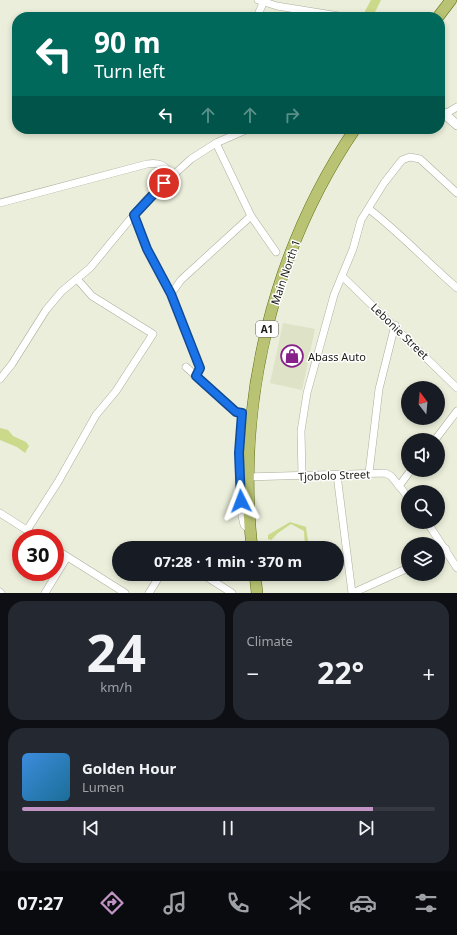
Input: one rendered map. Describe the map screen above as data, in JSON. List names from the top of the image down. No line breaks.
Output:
{"streets":{"main road":["Main North 1","A1"],"street":["Lebonie Street","Tjobolo Street"]},"crossings":[["Main North 1","Tjobolo Street"]],"places":{"shop":["Abass Auto"]},"north":"top","page":{"turn":["90 m","Turn left"],"limit":"30","trip":"07:28 · 1 min · 370 m","tile":[["24","km/h"],"Climate"],"heat":["−","22°","+"],"song":["Golden Hour","Lumen"],"tabs":"07:27"}}
